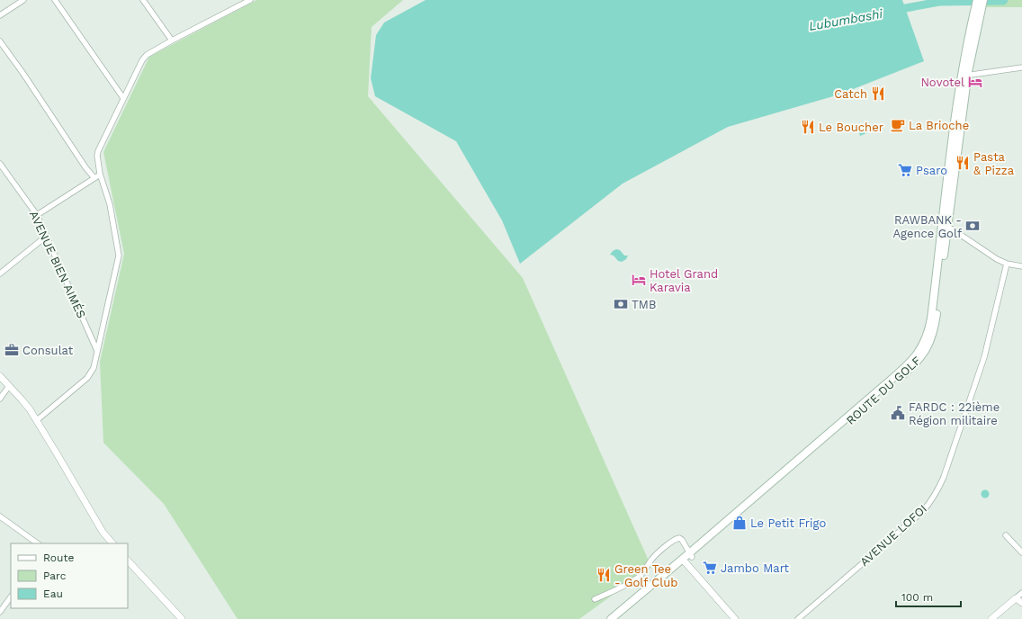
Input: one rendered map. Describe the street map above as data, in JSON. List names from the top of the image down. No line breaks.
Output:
{"streets":{"main road":["ROUTE DU GOLF"],"street":["AVENUE BIEN AIMÉS","AVENUE LOFOI"]},"water":["Lubumbashi"],"places":{"hotel":["Novotel","Hotel Grand Karavia"],"restaurant":["Catch","Le Boucher","Pasta & Pizza","Green Tee - Golf Club"],"cafe":["La Brioche"],"supermarket":["Psaro","Jambo Mart"],"bank":["RAWBANK - Agence Golf","TMB"],"office":["Consulat"],"public building":["FARDC : 22ième Région militaire"],"shop":["Le Petit Frigo"]},"legend":["Route","Parc","Eau"],"scale_bar":"100 m"}
